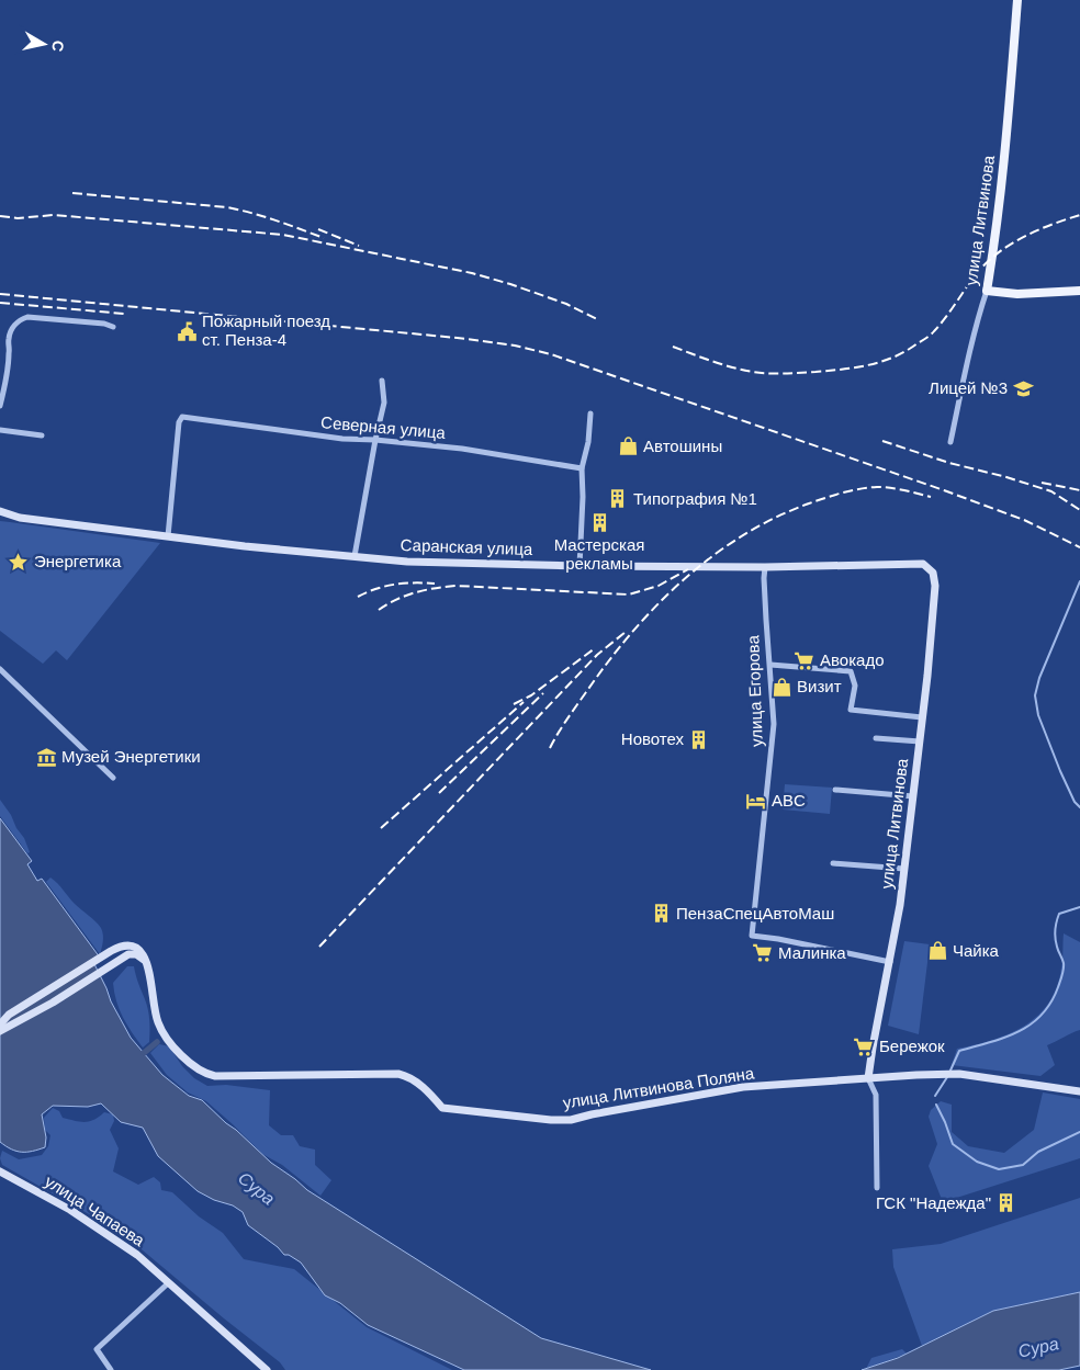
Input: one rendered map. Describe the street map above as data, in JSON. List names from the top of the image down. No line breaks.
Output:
{"streets":{"main road":["улица Литвинова","Саранская улица","улица Литвинова Поляна","улица Чапаева"],"street":["Северная улица","улица Егорова"]},"crossings":[["улица Литвинова","Саранская улица"],["улица Литвинова","улица Егорова"],["улица Литвинова","улица Литвинова Поляна"],["Северная улица","Саранская улица"],["Саранская улица","улица Егорова"]],"water":["Сура"],"places":{"public building":["Пожарный поезд ст. Пенза-4"],"school or university":["Лицей №3"],"shop":["Автошины","Визит","Чайка"],"building":["Типография №1","Мастерская рекламы","Новотех","ПензаСпецАвтоМаш","ГСК \"Надежда\""],"place":["Энергетика"],"supermarket":["Авокадо","Малинка","Бережок"],"museum":["Музей Энергетики"],"hotel":["ABC"]},"north":"right"}
